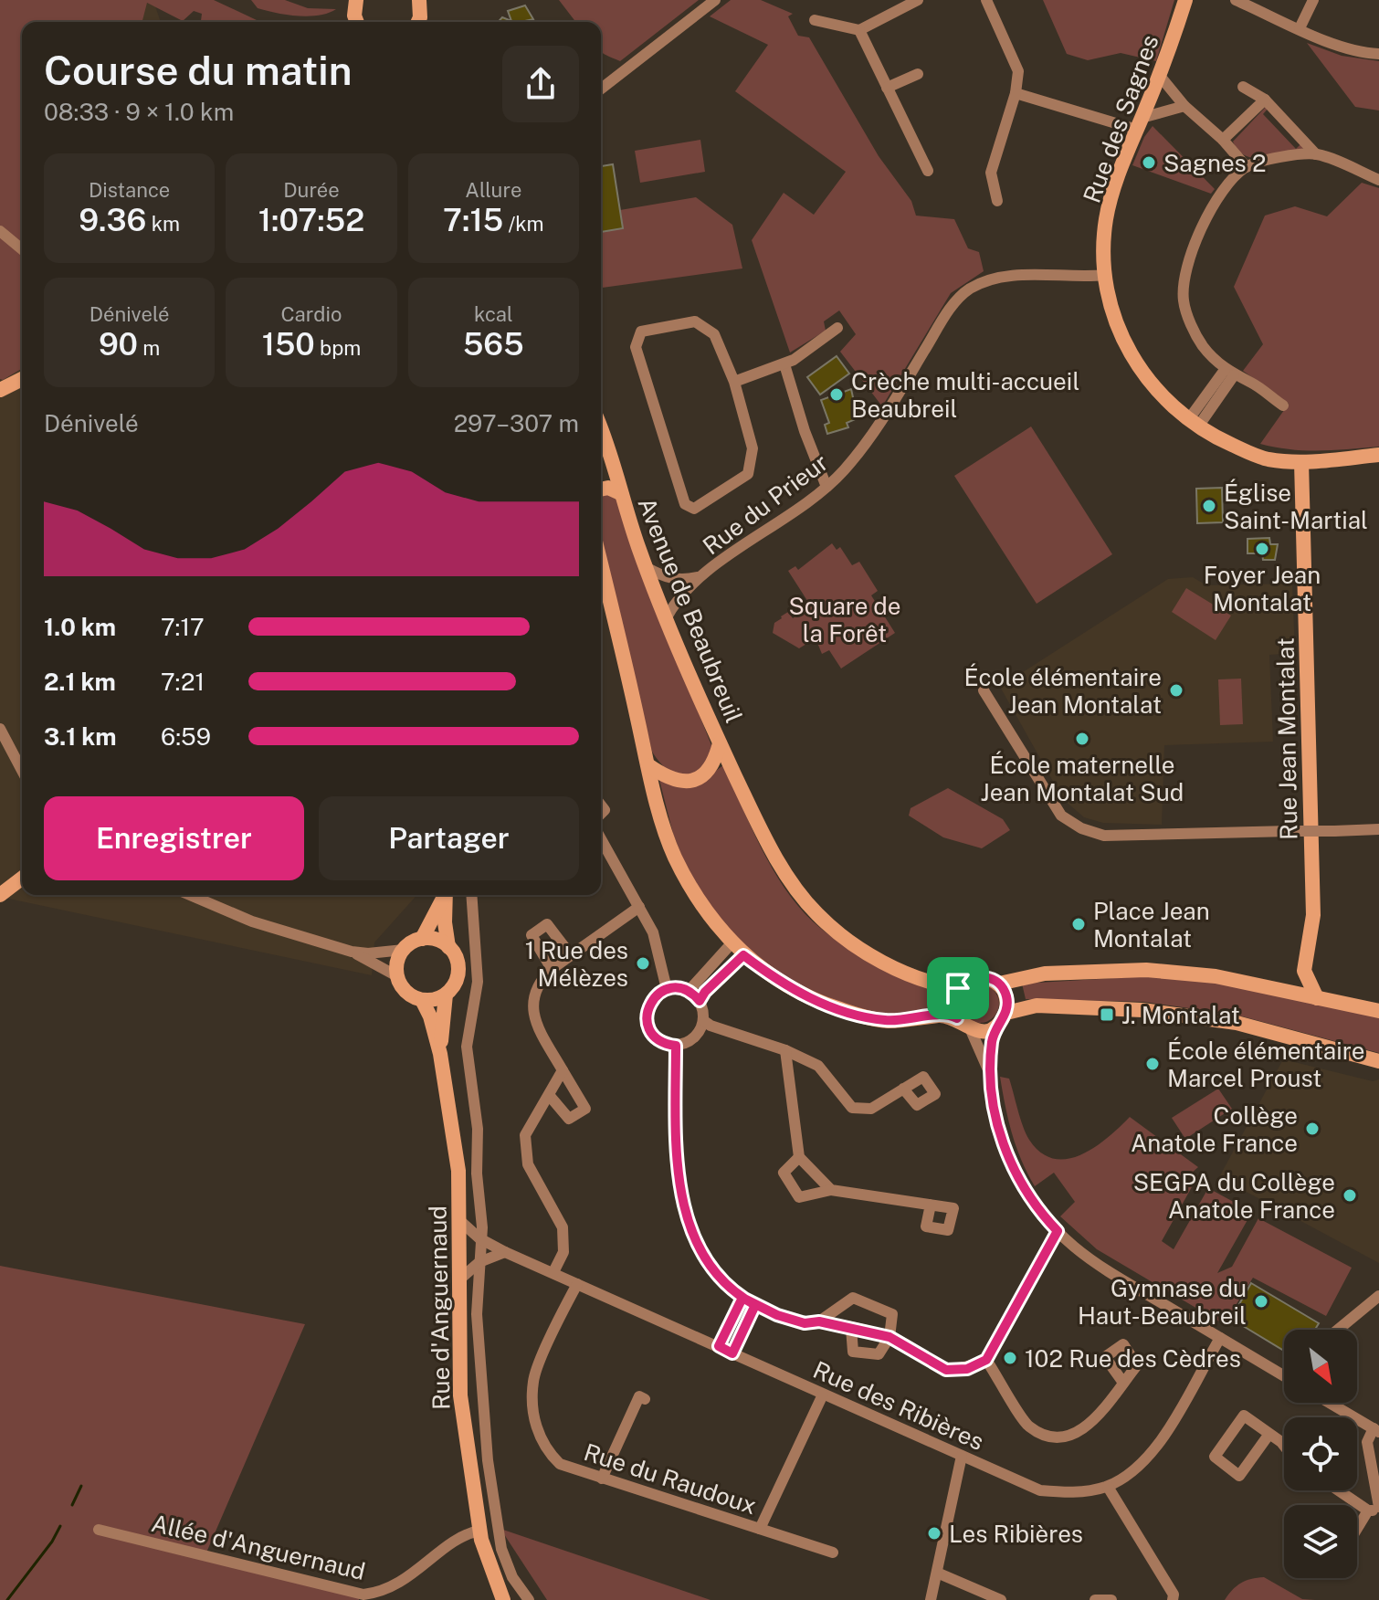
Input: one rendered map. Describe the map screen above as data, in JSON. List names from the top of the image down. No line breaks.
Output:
{"streets":{"main road":["Rue des Sagnes","Avenue de Beaubreuil","Rue Jean Montalat","Rue d'Anguernaud"],"street":["Rue du Prieur","Rue des Ribières","Rue du Raudoux","Allée d'Anguernaud"]},"crossings":[["Rue des Sagnes","Rue du Prieur"],["Rue des Sagnes","Rue Jean Montalat"],["Rue du Prieur","Avenue de Beaubreuil"],["Rue d'Anguernaud","Rue des Ribières"],["Rue d'Anguernaud","Allée d'Anguernaud"],["Rue des Ribières","Rue du Raudoux"]],"parks":["Square de la Forêt"],"places":{"other":["Sagnes 2","Crèche multi-accueil Beaubreil","Église Saint-Martial","Foyer Jean Montalat","École élémentaire Jean Montalat","École maternelle Jean Montalat Sud","Place Jean Montalat","1 Rue des Mélèzes","École élémentaire Marcel Proust","Collège Anatole France","SEGPA du Collège Anatole France","Gymnase du Haut-Beaubreil","102 Rue des Cèdres","Les Ribières"],"transit":["J. Montalat"]},"north":"bottom right","page":{"heading":["Course du matin","08:33 · 9 × 1.0 km"],"stats":[["Distance","9.36 km"],["Durée","1:07:52"],["Allure","7:15 /km"],["Dénivelé","90 m"],["Cardio","150 bpm"],["kcal","565"]],"chart":["Dénivelé","297–307 m"],"list":[{"name":"1.0 km","note":"7:17"},{"name":"2.1 km","note":"7:21"},{"name":"3.1 km","note":"6:59"}],"buttons":["Enregistrer","Partager"]}}
